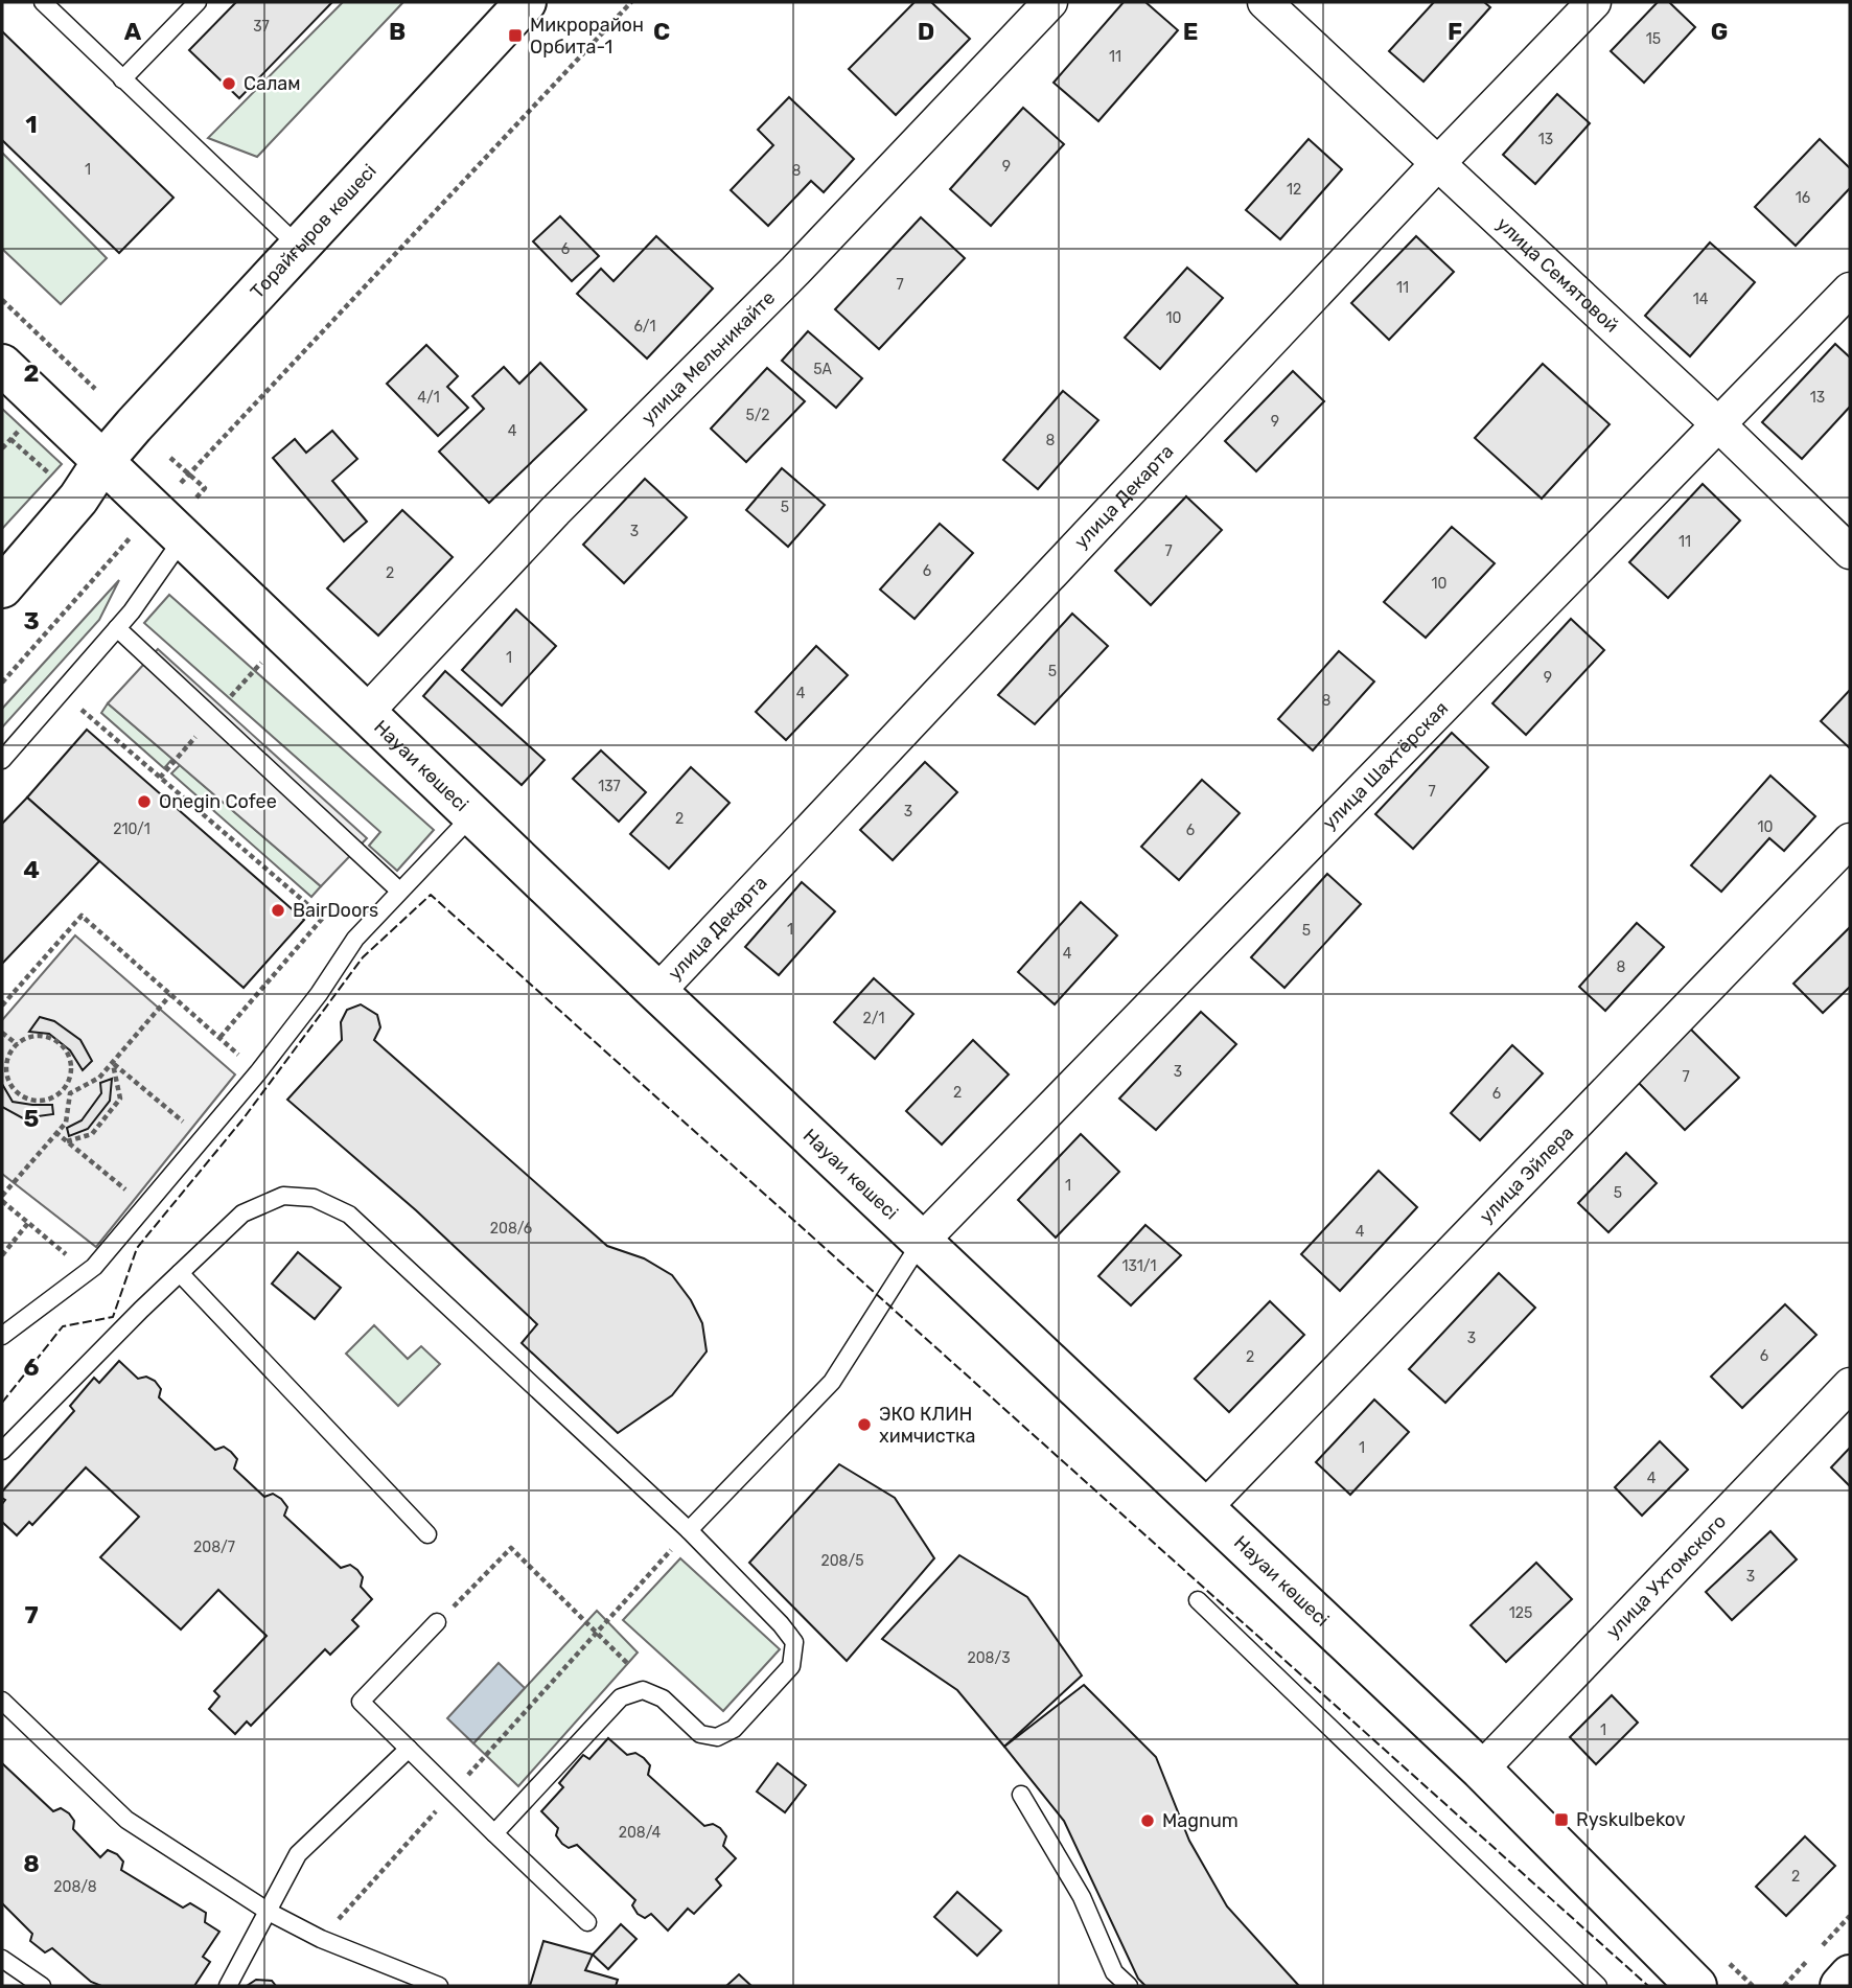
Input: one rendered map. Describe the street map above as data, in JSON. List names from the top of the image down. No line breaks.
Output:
{"streets":{"street":["Торайғыров көшесі","улица Семятовой","улица Мельникайте","улица Декарта","улица Шахтёрская","Науаи көшесі","улица Эйлера","улица Ухтомского"]},"crossings":[["Торайғыров көшесі","Науаи көшесі"],["улица Семятовой","улица Декарта"],["улица Семятовой","улица Шахтёрская"],["улица Мельникайте","Науаи көшесі"],["улица Декарта","Науаи көшесі"],["улица Шахтёрская","Науаи көшесі"],["Науаи көшесі","улица Эйлера"],["Науаи көшесі","улица Ухтомского"]],"places":{"transit":["Микрорайон Орбита-1","Ryskulbekov"],"other":["Салам","Onegin Cofee","BairDoors","ЭКО КЛИН химчистка","Magnum"]},"house_numbers":["37","15","11","13","9","1","8","12","16","6","7","11","14","10","6/1","5А","4/1","13","5/2","9","4","8","5","3","11","7","6","2","10","1","5","9","4","8","137","7","3","2","10","210/1","6","1","5","4","8","2/1","3","7","2","6","1","5","208/6","4","131/1","3","6","2","1","4","208/7","208/5","3","125","208/3","1","208/4","2","208/8"],"grid":{"columns":["A","B","C","D","E","F","G"],"rows":["1","2","3","4","5","6","7","8"]}}
